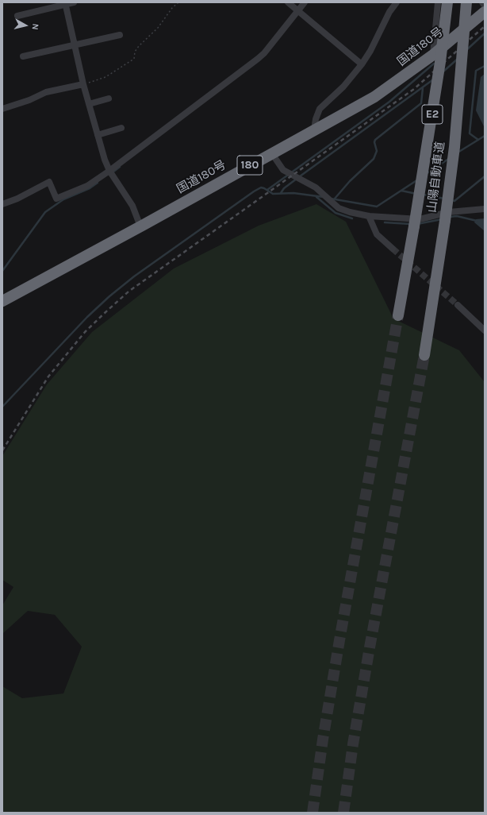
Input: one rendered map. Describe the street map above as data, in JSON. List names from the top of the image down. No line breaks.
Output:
{"streets":{"highway":["国道180号","E2","180","山陽自動車道"]},"north":"right"}
